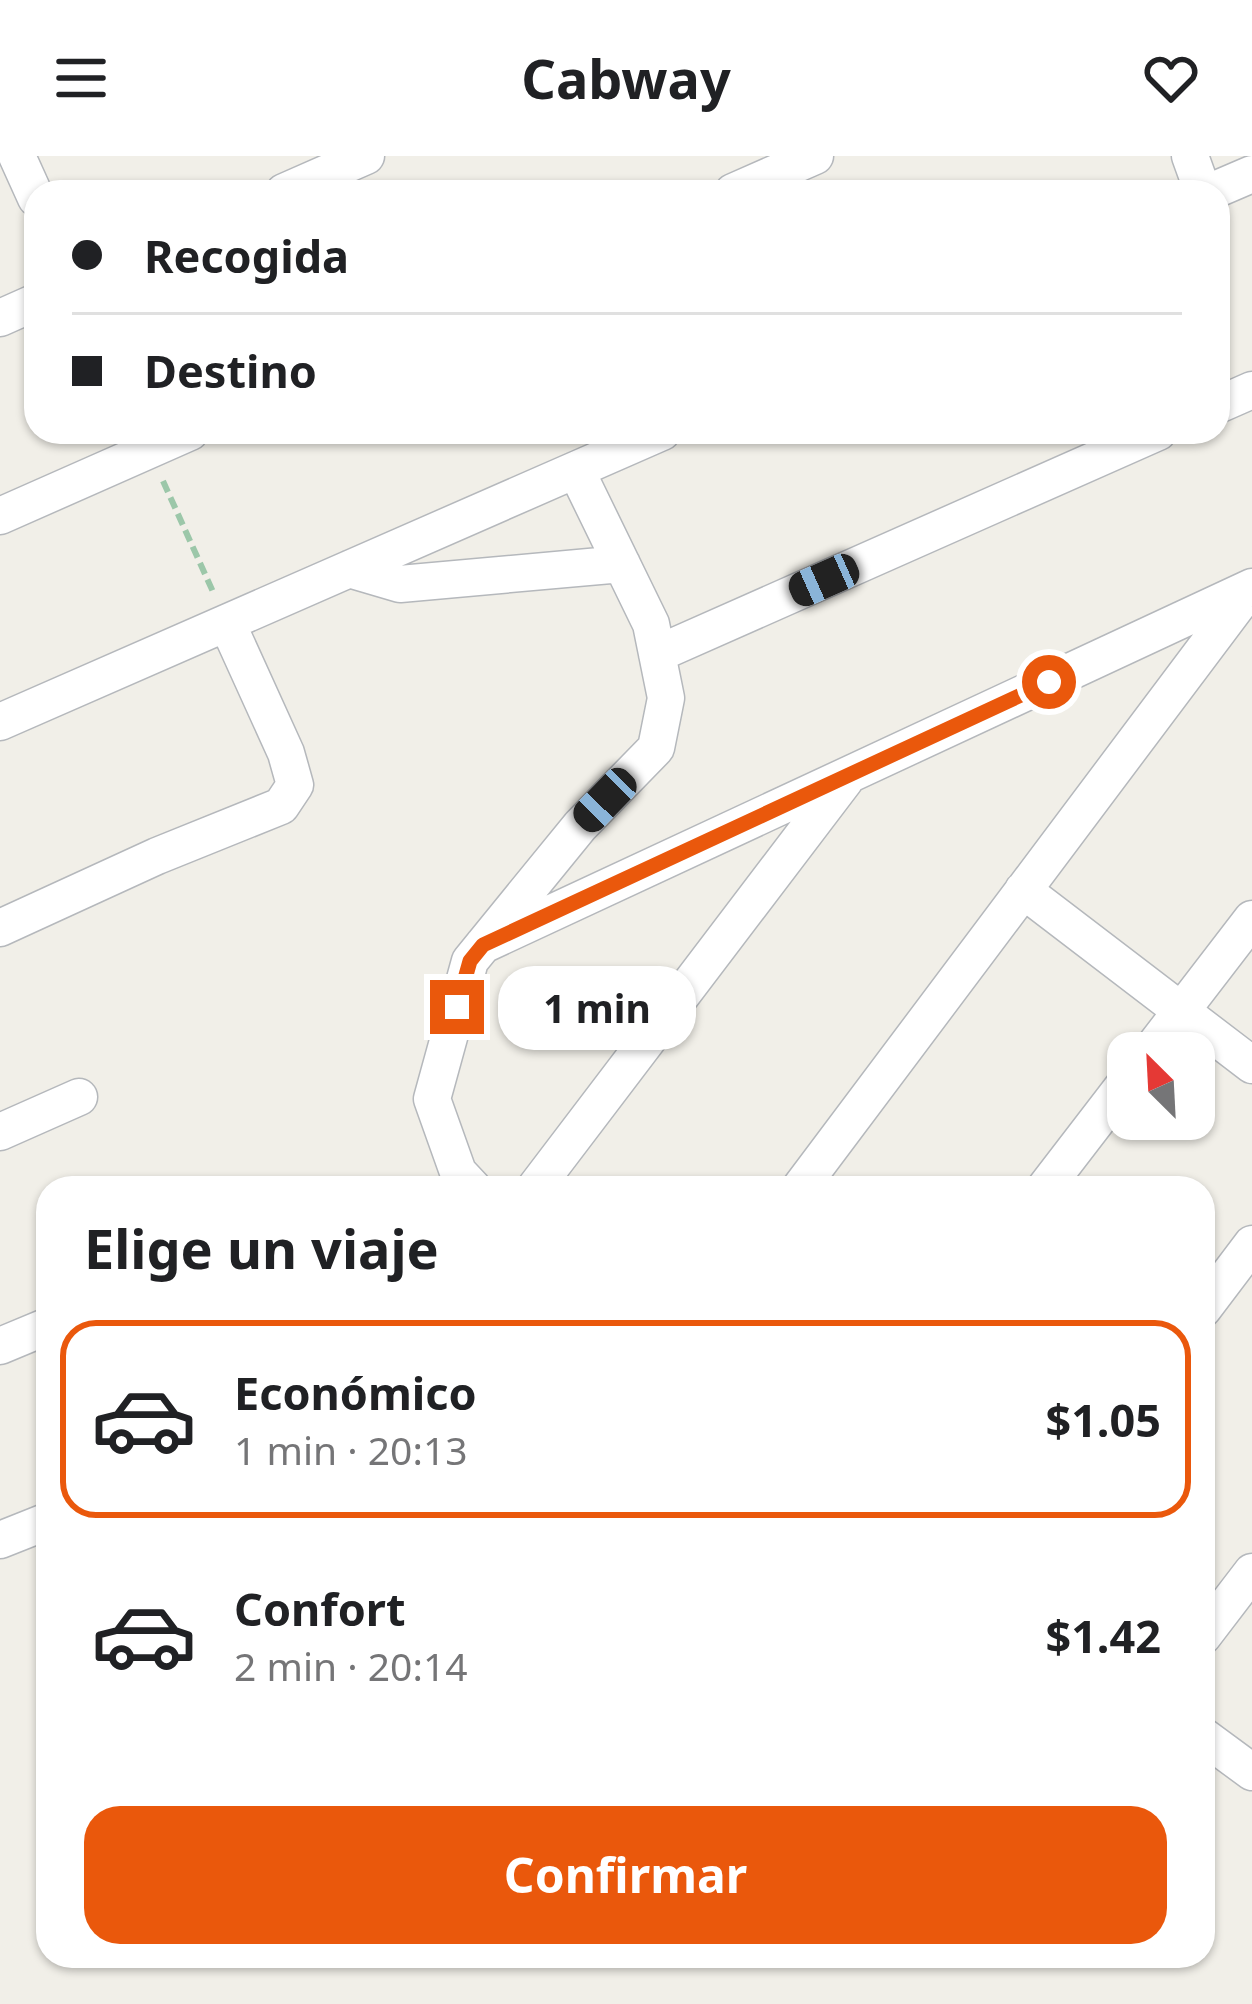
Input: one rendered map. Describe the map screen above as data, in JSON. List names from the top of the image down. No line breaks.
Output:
{"north":"top left","page":{"header":"Cabway","banner":["Recogida","Destino"],"bubble":"1 min","heading":"Elige un viaje","list":[{"name":"Económico","note":"1 min · 20:13","value":"$1.05"},{"name":"Confort","note":"2 min · 20:14","value":"$1.42"}],"buttons":"Confirmar"}}
